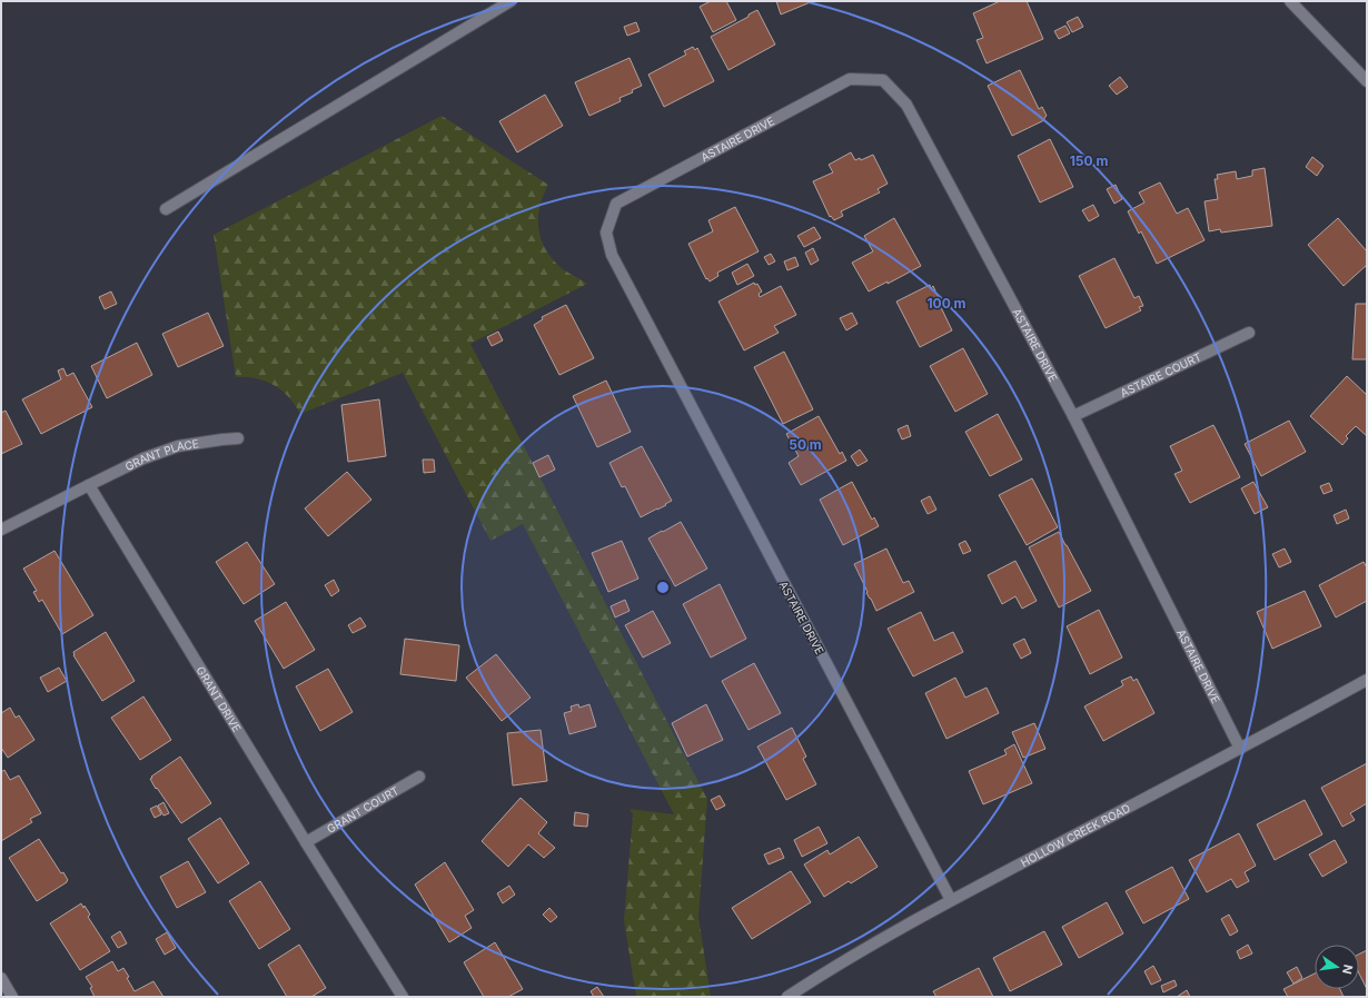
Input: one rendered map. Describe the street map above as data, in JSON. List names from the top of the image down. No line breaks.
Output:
{"streets":{"street":["ASTAIRE DRIVE","ASTAIRE COURT","GRANT PLACE","GRANT DRIVE","GRANT COURT","HOLLOW CREEK ROAD"]},"crossings":[["ASTAIRE DRIVE","ASTAIRE COURT"],["ASTAIRE DRIVE","HOLLOW CREEK ROAD"],["GRANT PLACE","GRANT DRIVE"],["GRANT DRIVE","GRANT COURT"]],"north":"right","rings":["150 m","100 m","50 m"]}
